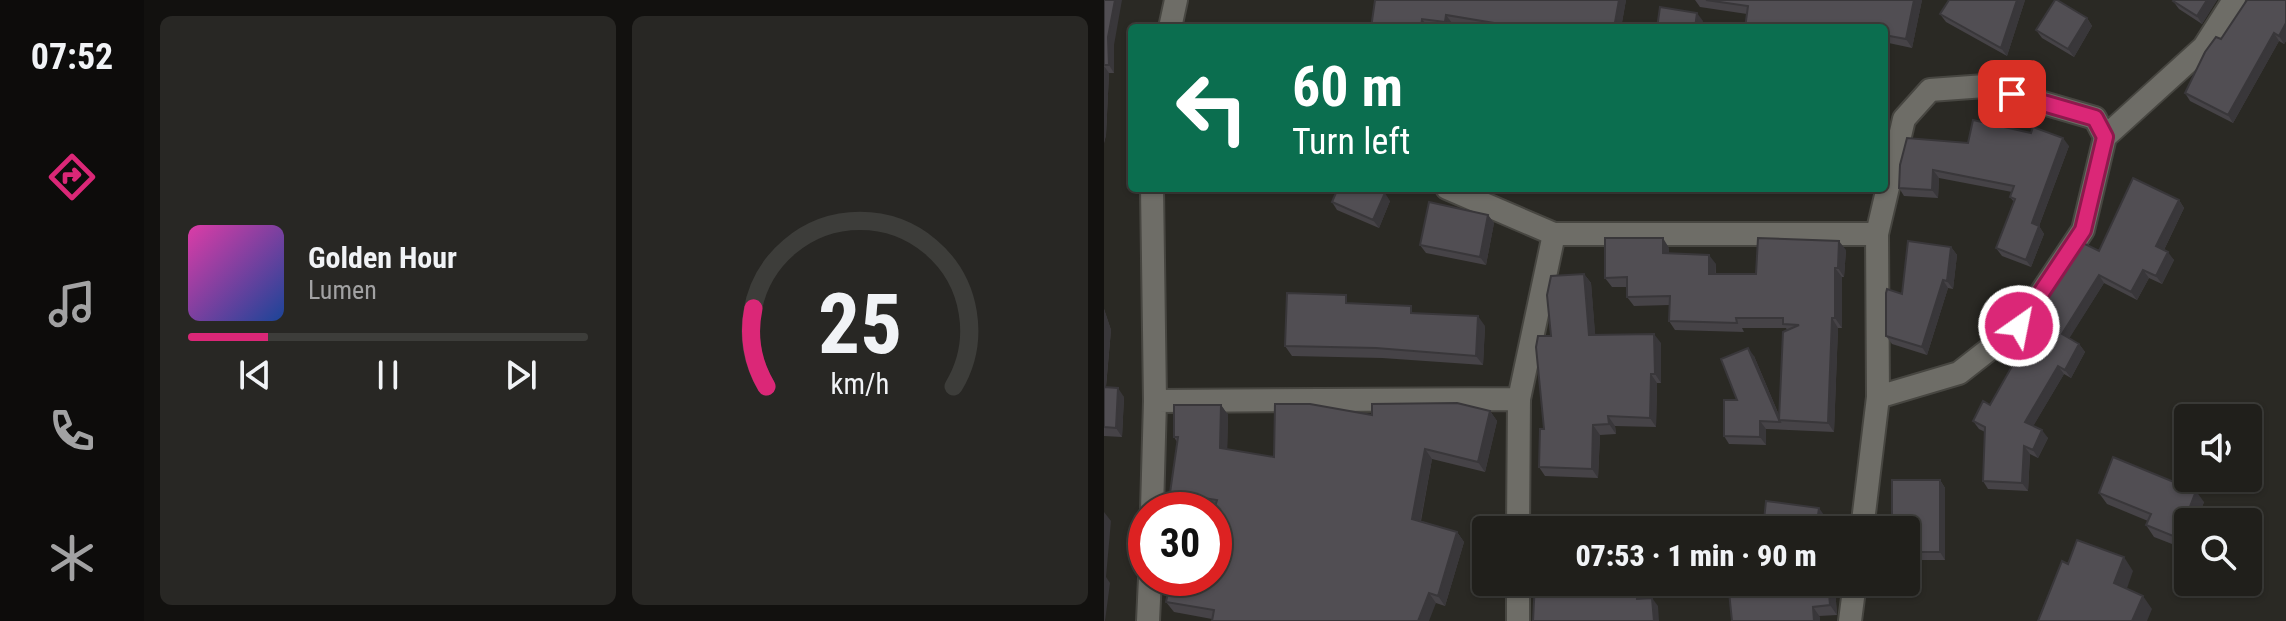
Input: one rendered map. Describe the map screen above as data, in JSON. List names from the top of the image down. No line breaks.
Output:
{"page":{"tabs":"07:52","turn":["60 m","Turn left"],"song":["Golden Hour","Lumen"],"limit":"30","trip":"07:53 · 1 min · 90 m","gauge":["25","km/h"]}}
